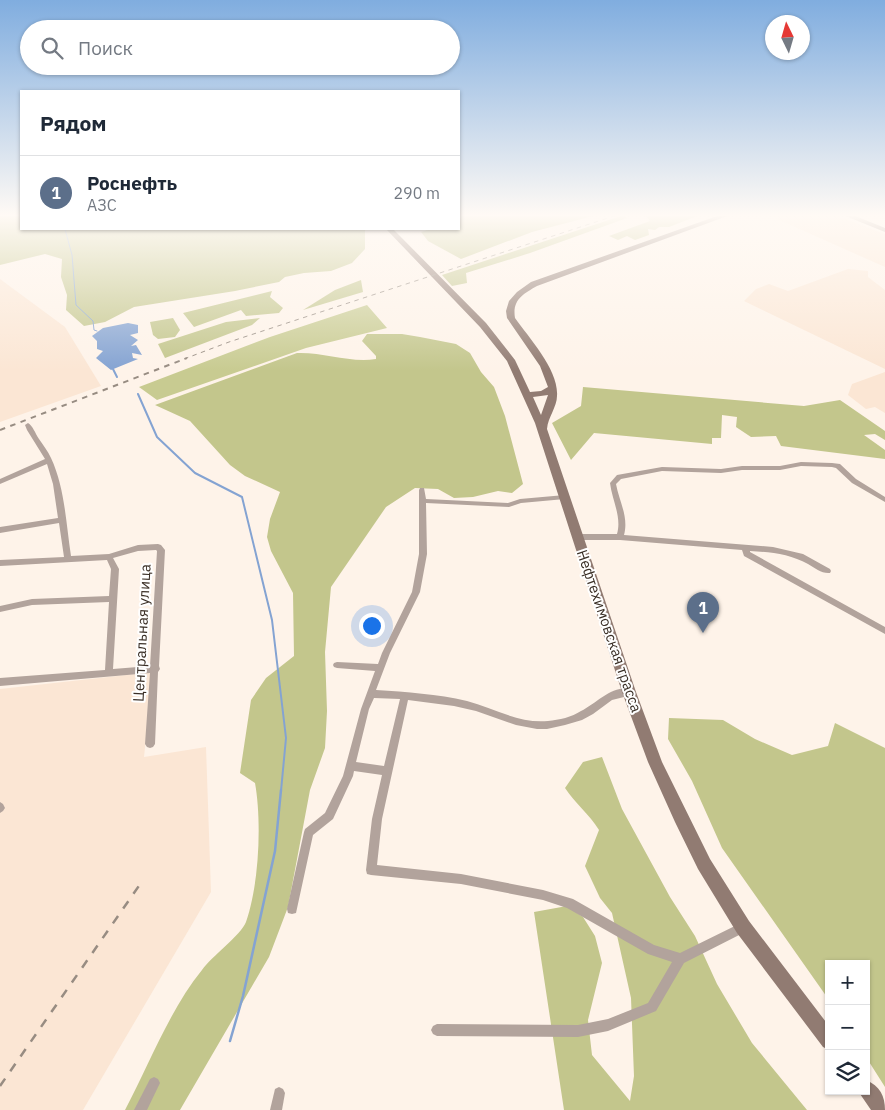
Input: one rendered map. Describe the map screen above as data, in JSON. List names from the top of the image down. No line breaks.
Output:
{"streets":{"main road":["Нефтехимовская трасса"],"street":["Центральная улица"]},"north":"top","page":{"search":"Поиск","heading":"Рядом","list":[{"mark":"1","name":"Роснефть","note":"АЗС","value":"290 m"}],"pins":"1","map_buttons":["+","−"]}}
